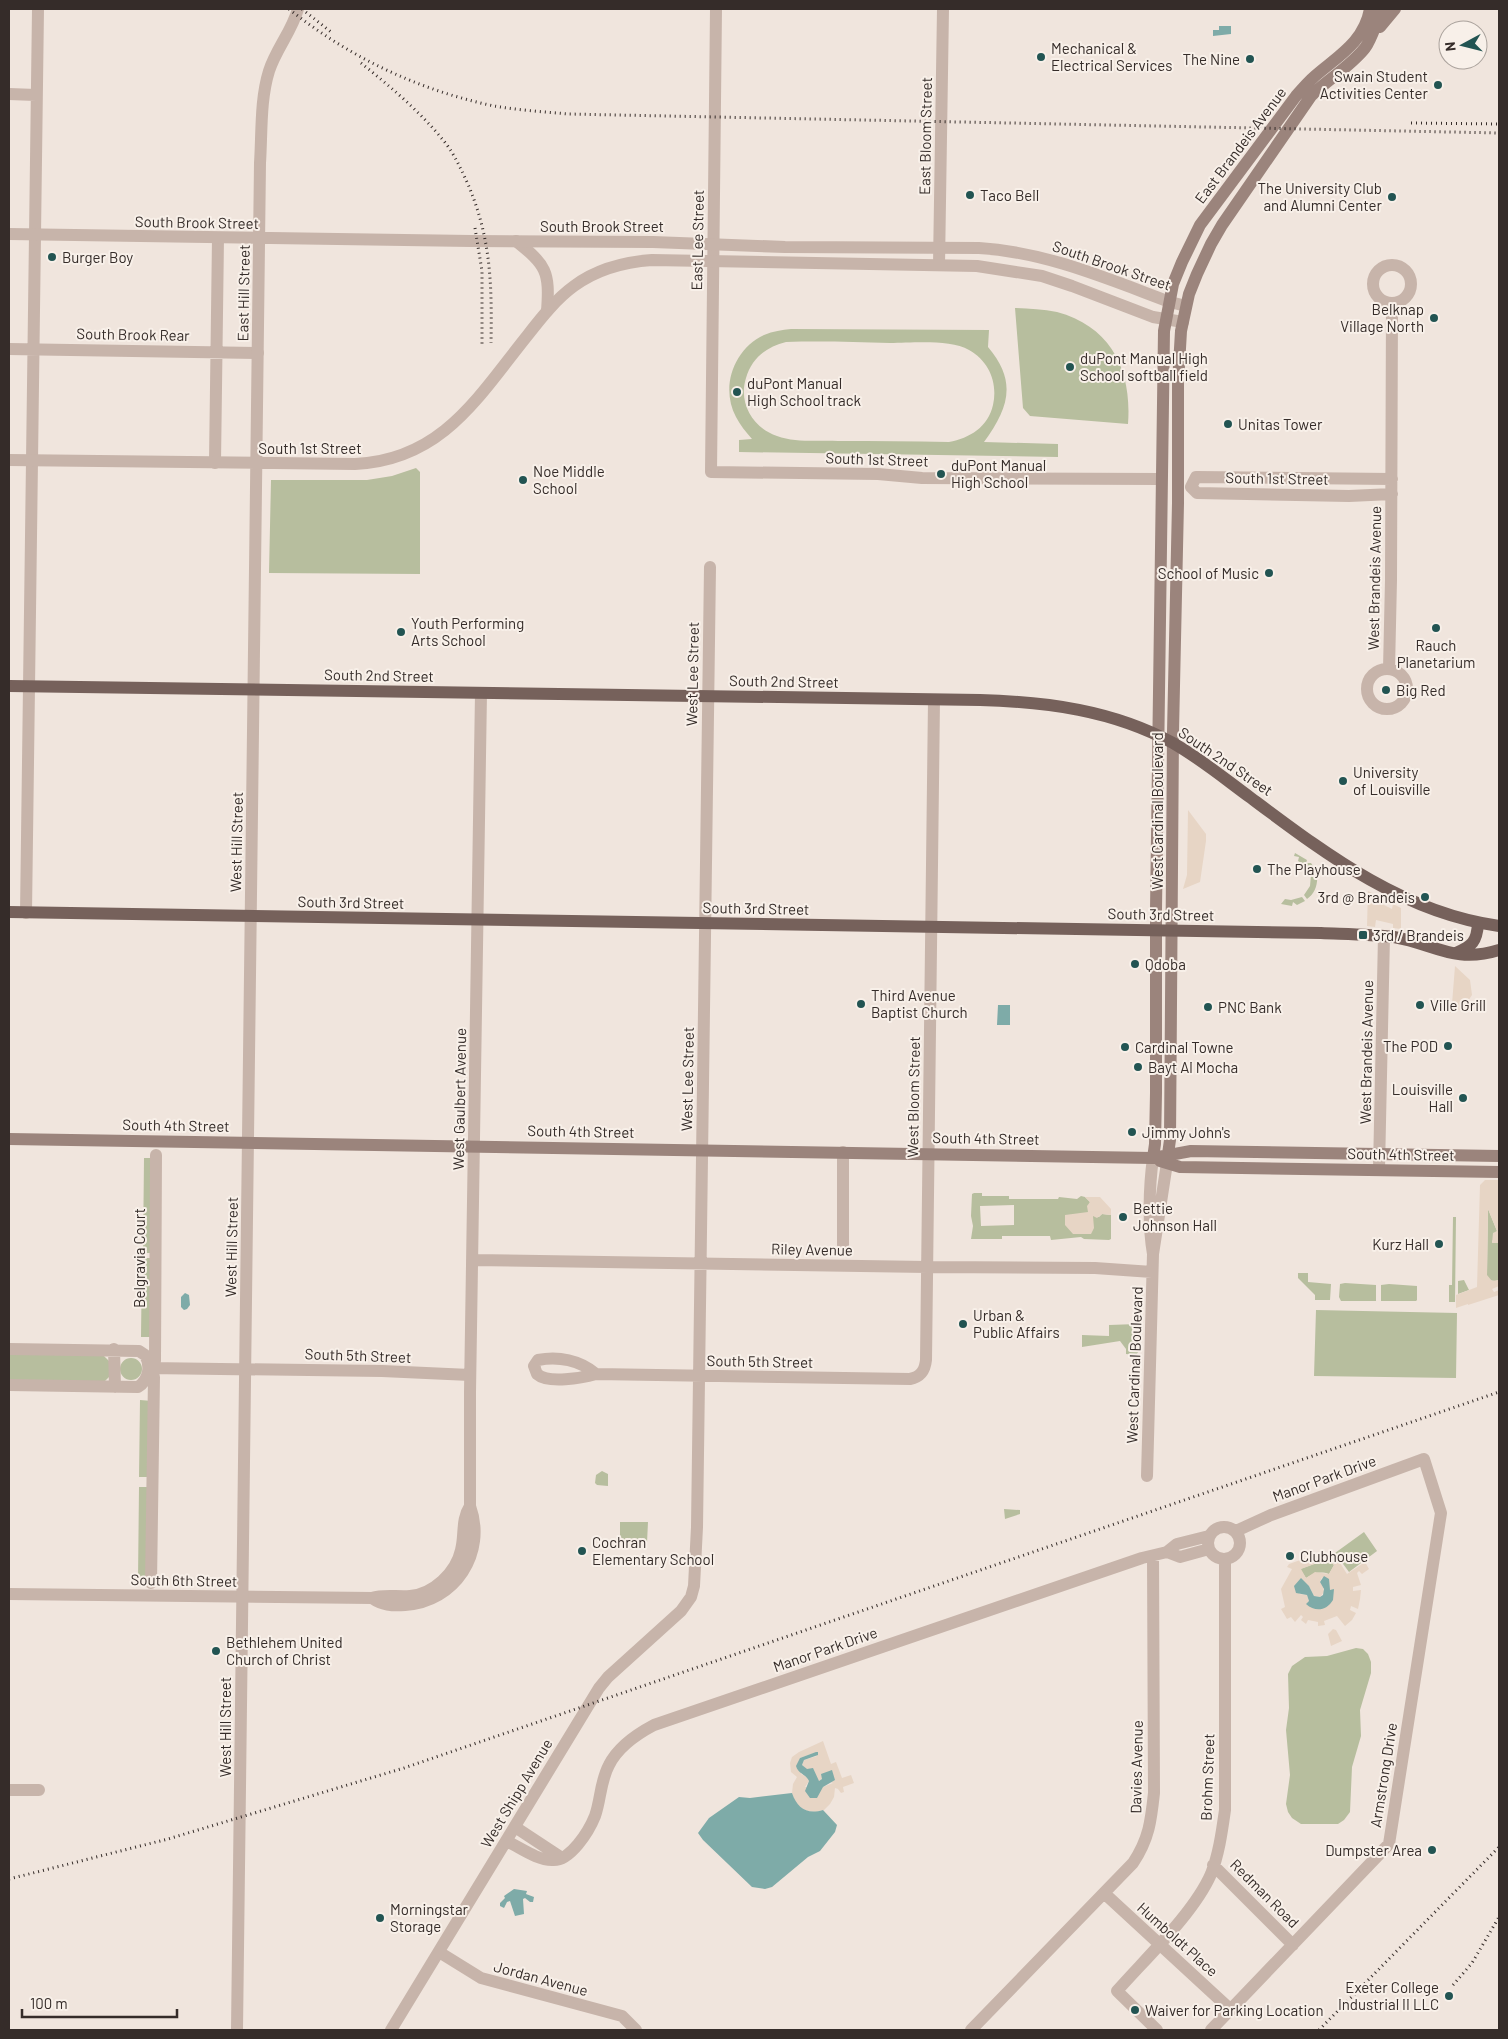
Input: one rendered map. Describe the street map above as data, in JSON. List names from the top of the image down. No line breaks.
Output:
{"streets":{"main road":["East Brandeis Avenue","South 2nd Street","West Cardinal Boulevard","South 3rd Street","South 4th Street"],"street":["East Bloom Street","South Brook Street","East Lee Street","East Hill Street","South Brook Rear","South 1st Street","West Brandeis Avenue","West Lee Street","West Hill Street","West Bloom Street","West Gaulbert Avenue","Riley Avenue","Belgravia Court","South 5th Street","Manor Park Drive","South 6th Street","Davies Avenue","Armstrong Drive","Brohm Street","West Shipp Avenue","Redman Road","Humboldt Place","Jordan Avenue"]},"crossings":[["East Bloom Street","South Brook Street"],["East Brandeis Avenue","South Brook Street"],["East Brandeis Avenue","West Cardinal Boulevard"],["South Brook Street","East Lee Street"],["South Brook Street","East Hill Street"],["East Lee Street","South 1st Street"],["East Hill Street","South Brook Rear"],["East Hill Street","South 1st Street"],["East Hill Street","West Hill Street"],["South 1st Street","West Brandeis Avenue"],["South 1st Street","West Cardinal Boulevard"],["South 1st Street","West Hill Street"],["West Brandeis Avenue","South 3rd Street"],["West Brandeis Avenue","South 4th Street"],["West Lee Street","South 2nd Street"],["West Lee Street","South 3rd Street"],["West Lee Street","South 4th Street"],["West Lee Street","Riley Avenue"],["West Lee Street","South 5th Street"],["West Lee Street","West Shipp Avenue"],["South 2nd Street","West Cardinal Boulevard"],["South 2nd Street","West Hill Street"],["South 2nd Street","West Bloom Street"],["South 2nd Street","West Gaulbert Avenue"],["West Cardinal Boulevard","South 3rd Street"],["West Cardinal Boulevard","South 4th Street"],["West Cardinal Boulevard","Riley Avenue"],["West Hill Street","South 3rd Street"],["West Hill Street","South 4th Street"],["West Hill Street","South 5th Street"],["West Hill Street","South 6th Street"],["South 3rd Street","West Bloom Street"],["South 3rd Street","West Gaulbert Avenue"],["West Bloom Street","South 4th Street"],["West Bloom Street","Riley Avenue"],["West Bloom Street","South 5th Street"],["West Gaulbert Avenue","South 4th Street"],["West Gaulbert Avenue","Riley Avenue"],["West Gaulbert Avenue","South 5th Street"],["West Gaulbert Avenue","South 6th Street"],["Belgravia Court","South 5th Street"],["Manor Park Drive","Davies Avenue"],["Manor Park Drive","Armstrong Drive"],["Manor Park Drive","Brohm Street"],["Davies Avenue","Humboldt Place"],["Armstrong Drive","Redman Road"],["Armstrong Drive","Humboldt Place"],["Brohm Street","Redman Road"],["Brohm Street","Humboldt Place"],["West Shipp Avenue","Jordan Avenue"]],"places":{"other":["Mechanical & Electrical Services","The Nine","Swain Student Activities Center","Taco Bell","The University Club and Alumni Center","Burger Boy","Belknap Village North","duPont Manual High School softball field","duPont Manual High School track","Unitas Tower","duPont Manual High School","Noe Middle School","School of Music","Rauch Planetarium","Youth Performing Arts School","Big Red","University of Louisville","The Playhouse","3rd @ Brandeis","Qdoba","Third Avenue Baptist Church","Ville Grill","PNC Bank","The POD","Cardinal Towne","Bayt Al Mocha","Louisville Hall","Jimmy John's","Bettie Johnson Hall","Kurz Hall","Urban & Public Affairs","Cochran Elementary School","Clubhouse","Bethlehem United Church of Christ","Dumpster Area","Morningstar Storage","Exeter College Industrial II LLC","Waiver for Parking Location"],"transit":["3rd / Brandeis"]},"scale_bar":"100 m","north":"left"}
